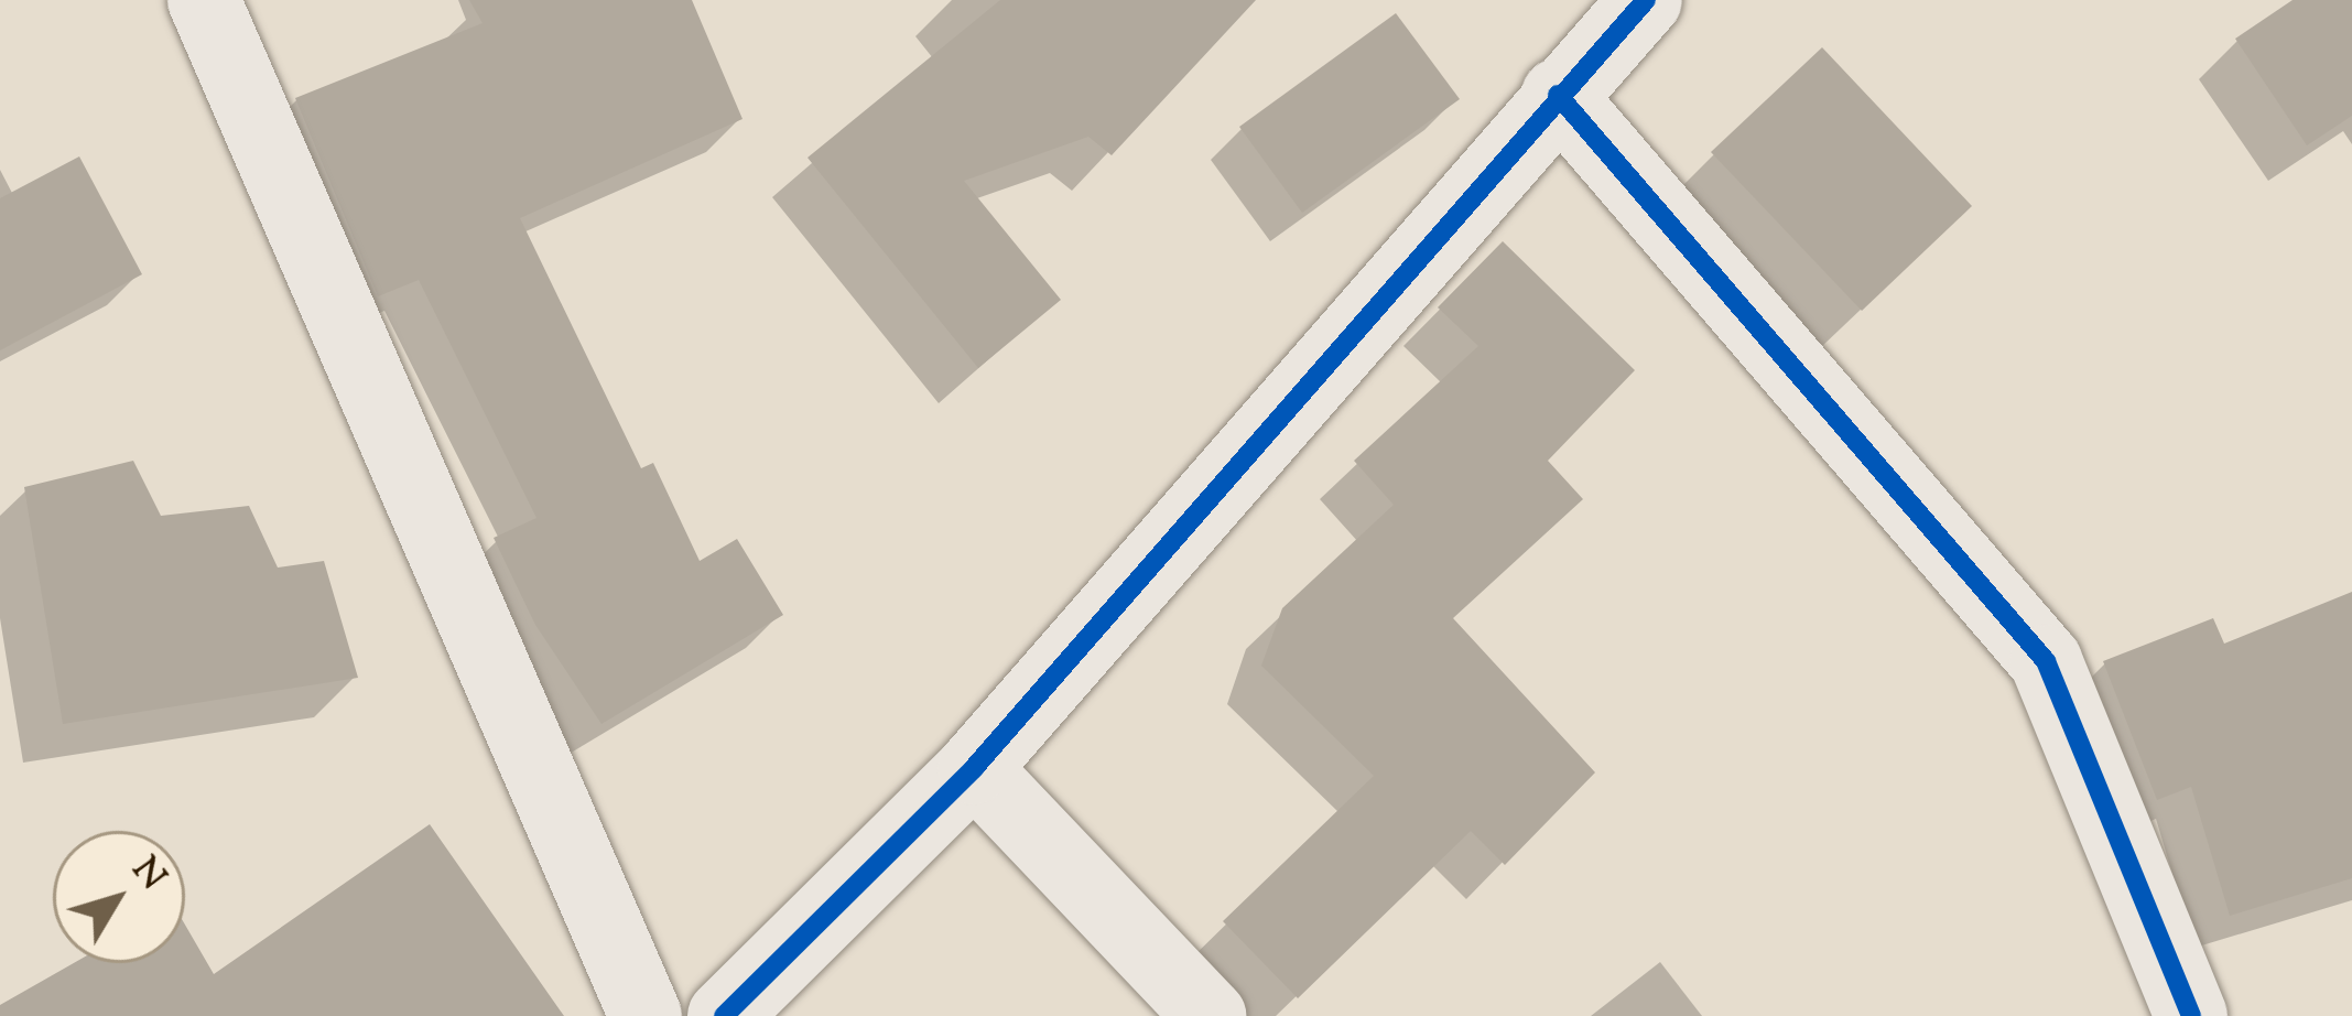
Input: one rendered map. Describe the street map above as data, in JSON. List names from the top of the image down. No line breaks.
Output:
{"north":"top right"}
